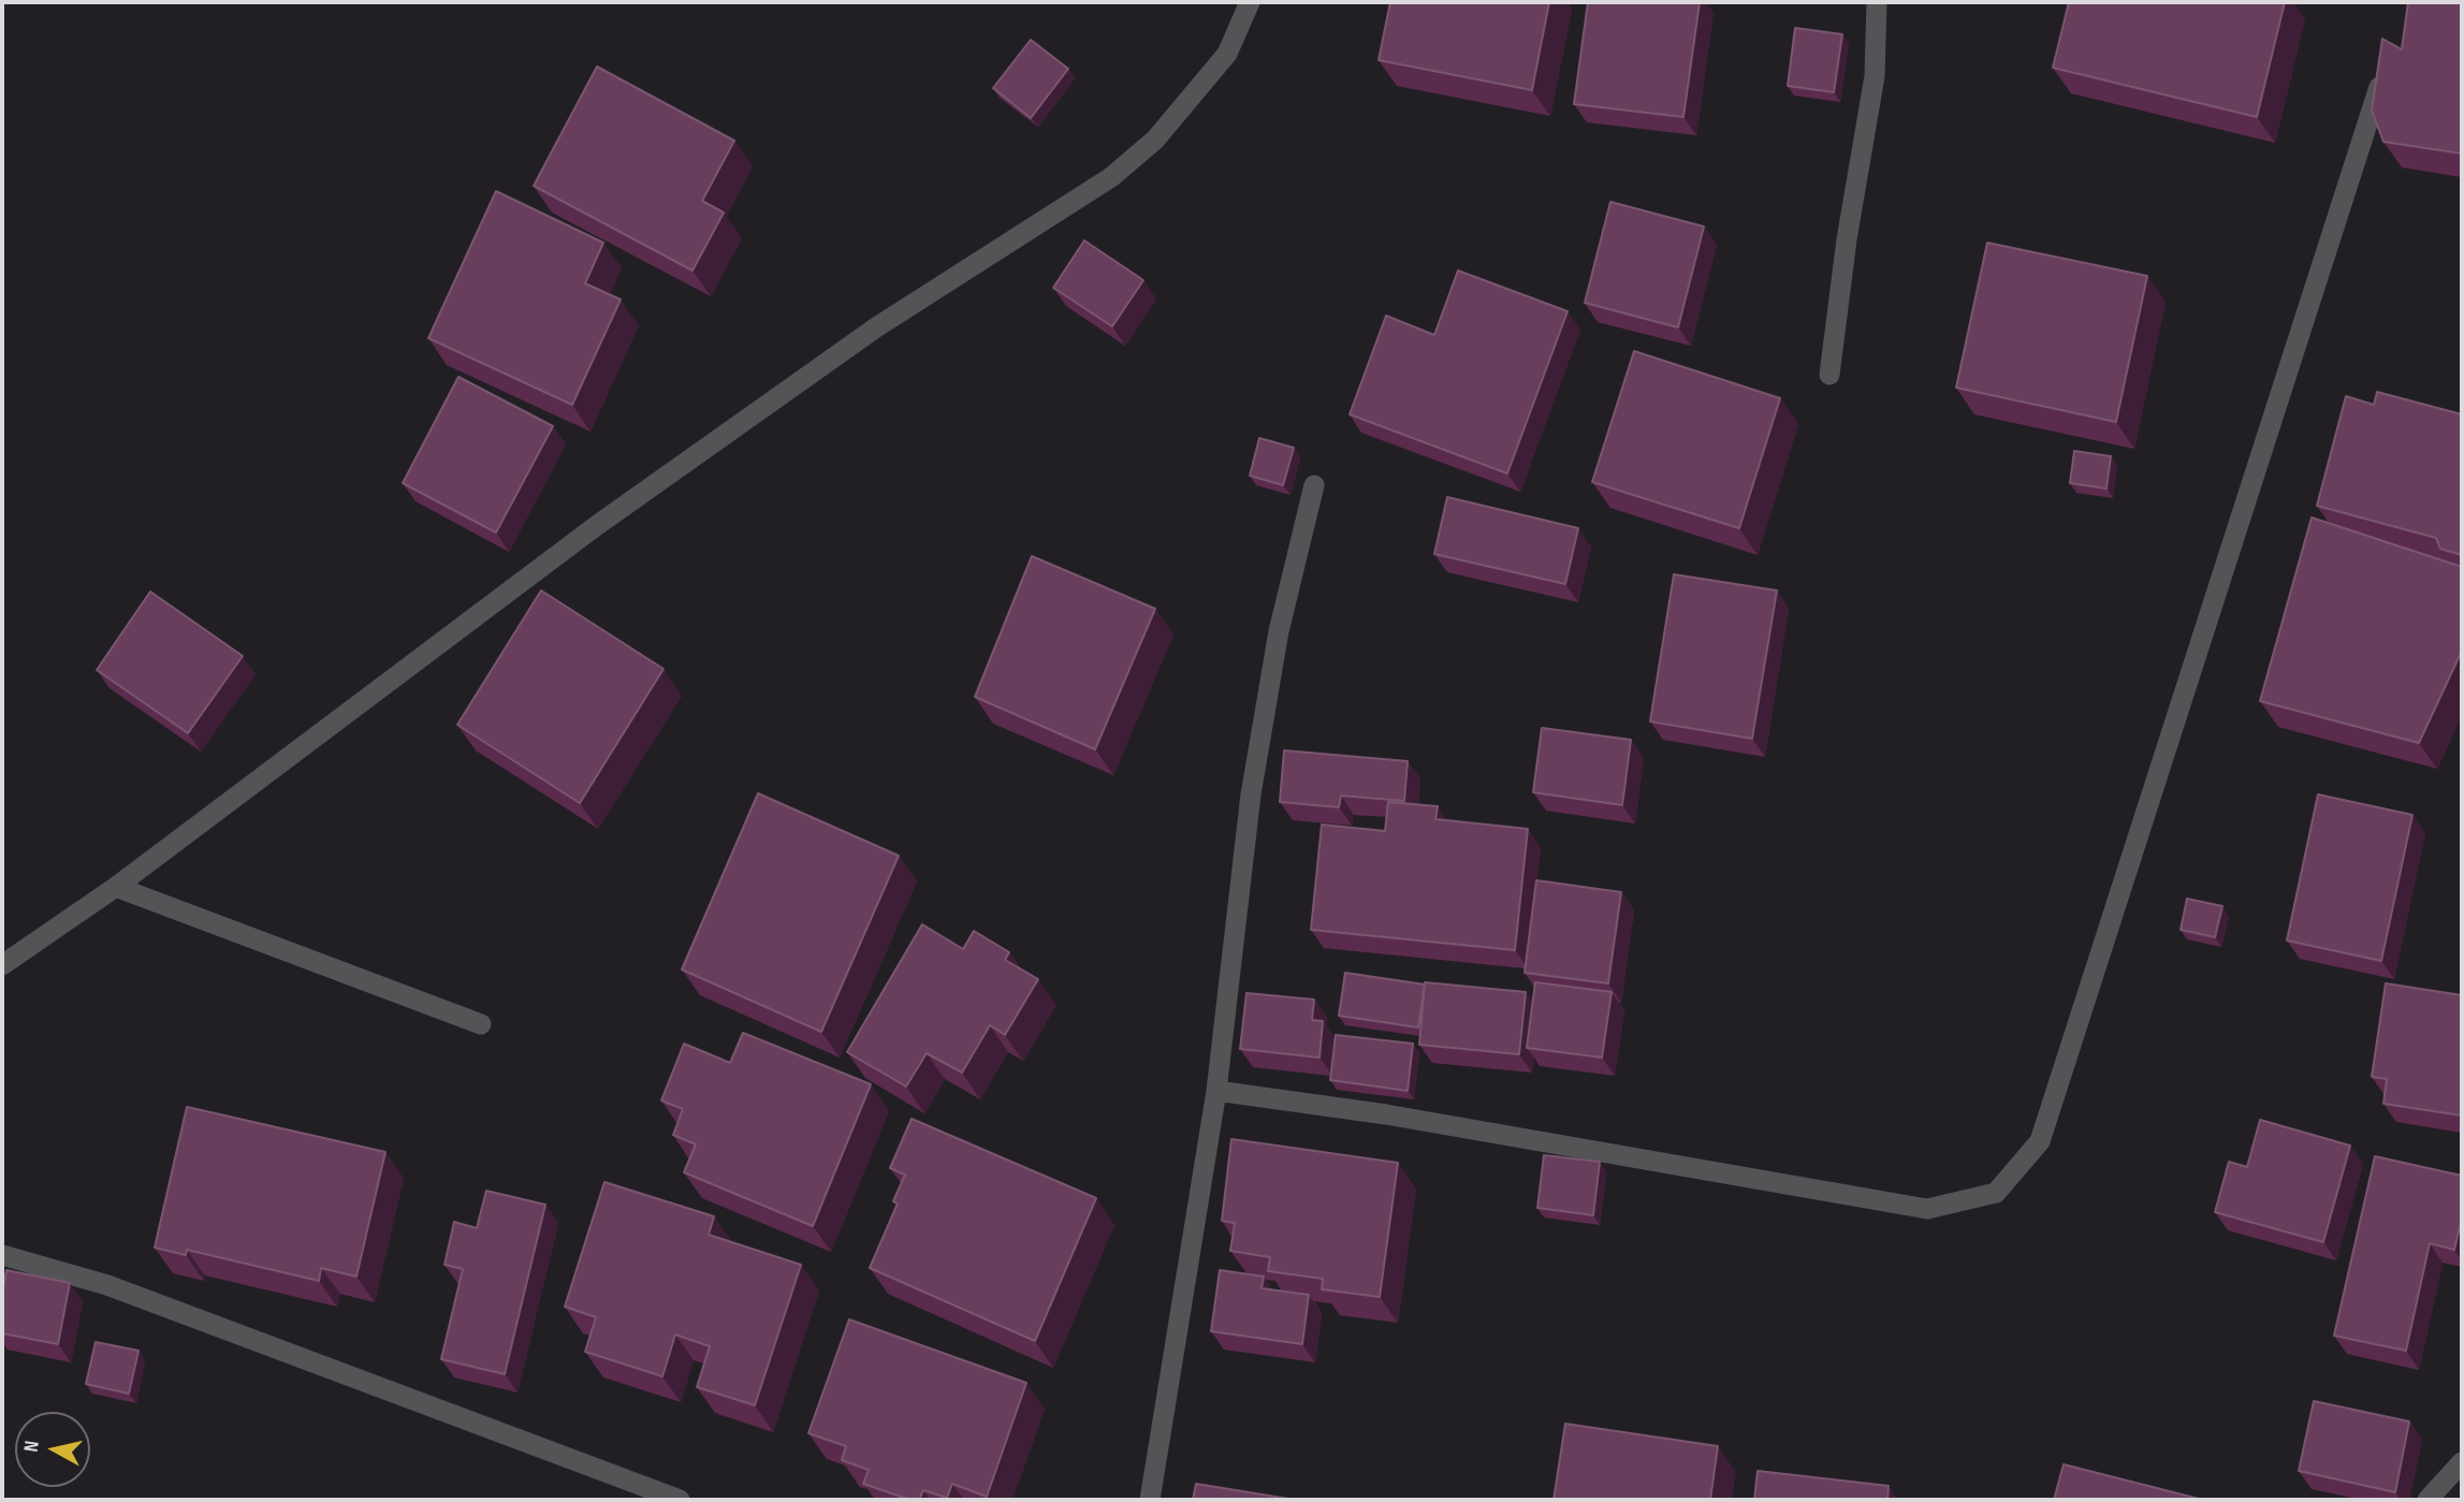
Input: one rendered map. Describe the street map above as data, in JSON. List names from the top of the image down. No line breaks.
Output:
{"north":"left"}
